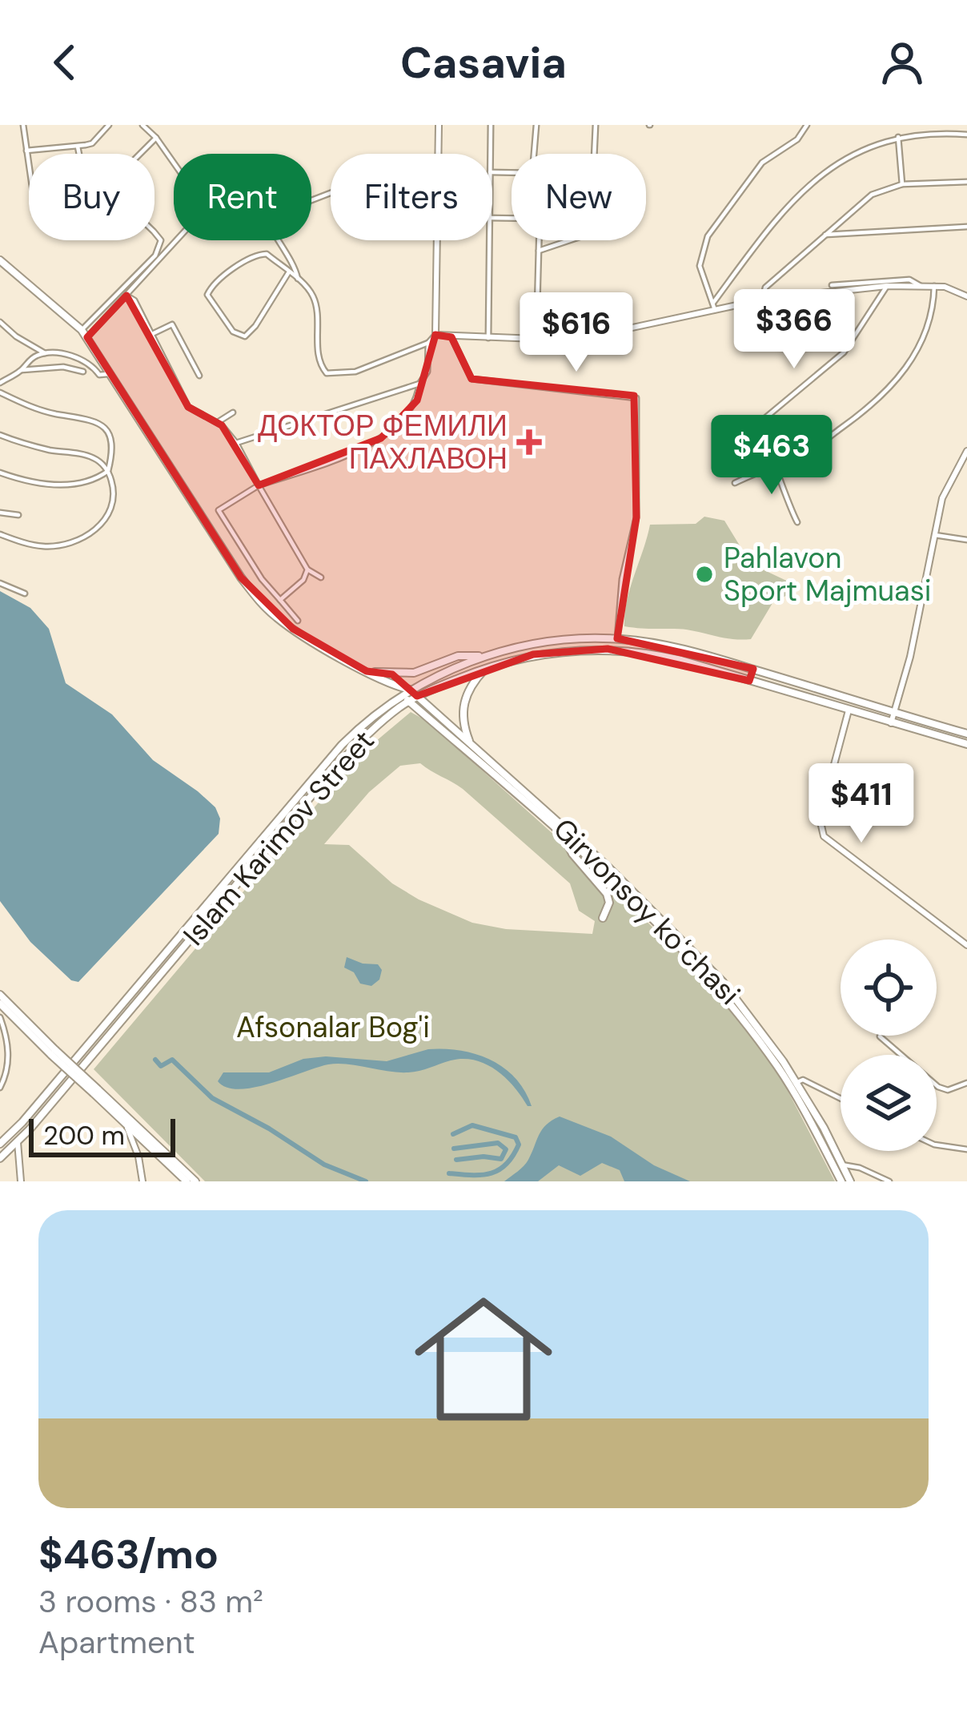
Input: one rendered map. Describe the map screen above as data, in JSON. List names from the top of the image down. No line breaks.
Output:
{"streets":{"main road":["Islam Karimov Street","Girvonsoy koʻchasi"]},"crossings":[["Islam Karimov Street","Girvonsoy koʻchasi"]],"parks":["Afsonalar Bog'i"],"places":{"health":["ДОКТОР ФЕМИЛИ ПАХЛАВОН"],"other":["Pahlavon Sport Majmuasi"]},"scale_bar":"200 m","page":{"header":"Casavia","chip":["Buy","Rent","Filters","New"],"price":["$366","$616","$463","$411"],"scale":"200 m","list":[{"name":"$463/mo","note":"3 rooms · 83 m² · Apartment"}]}}
